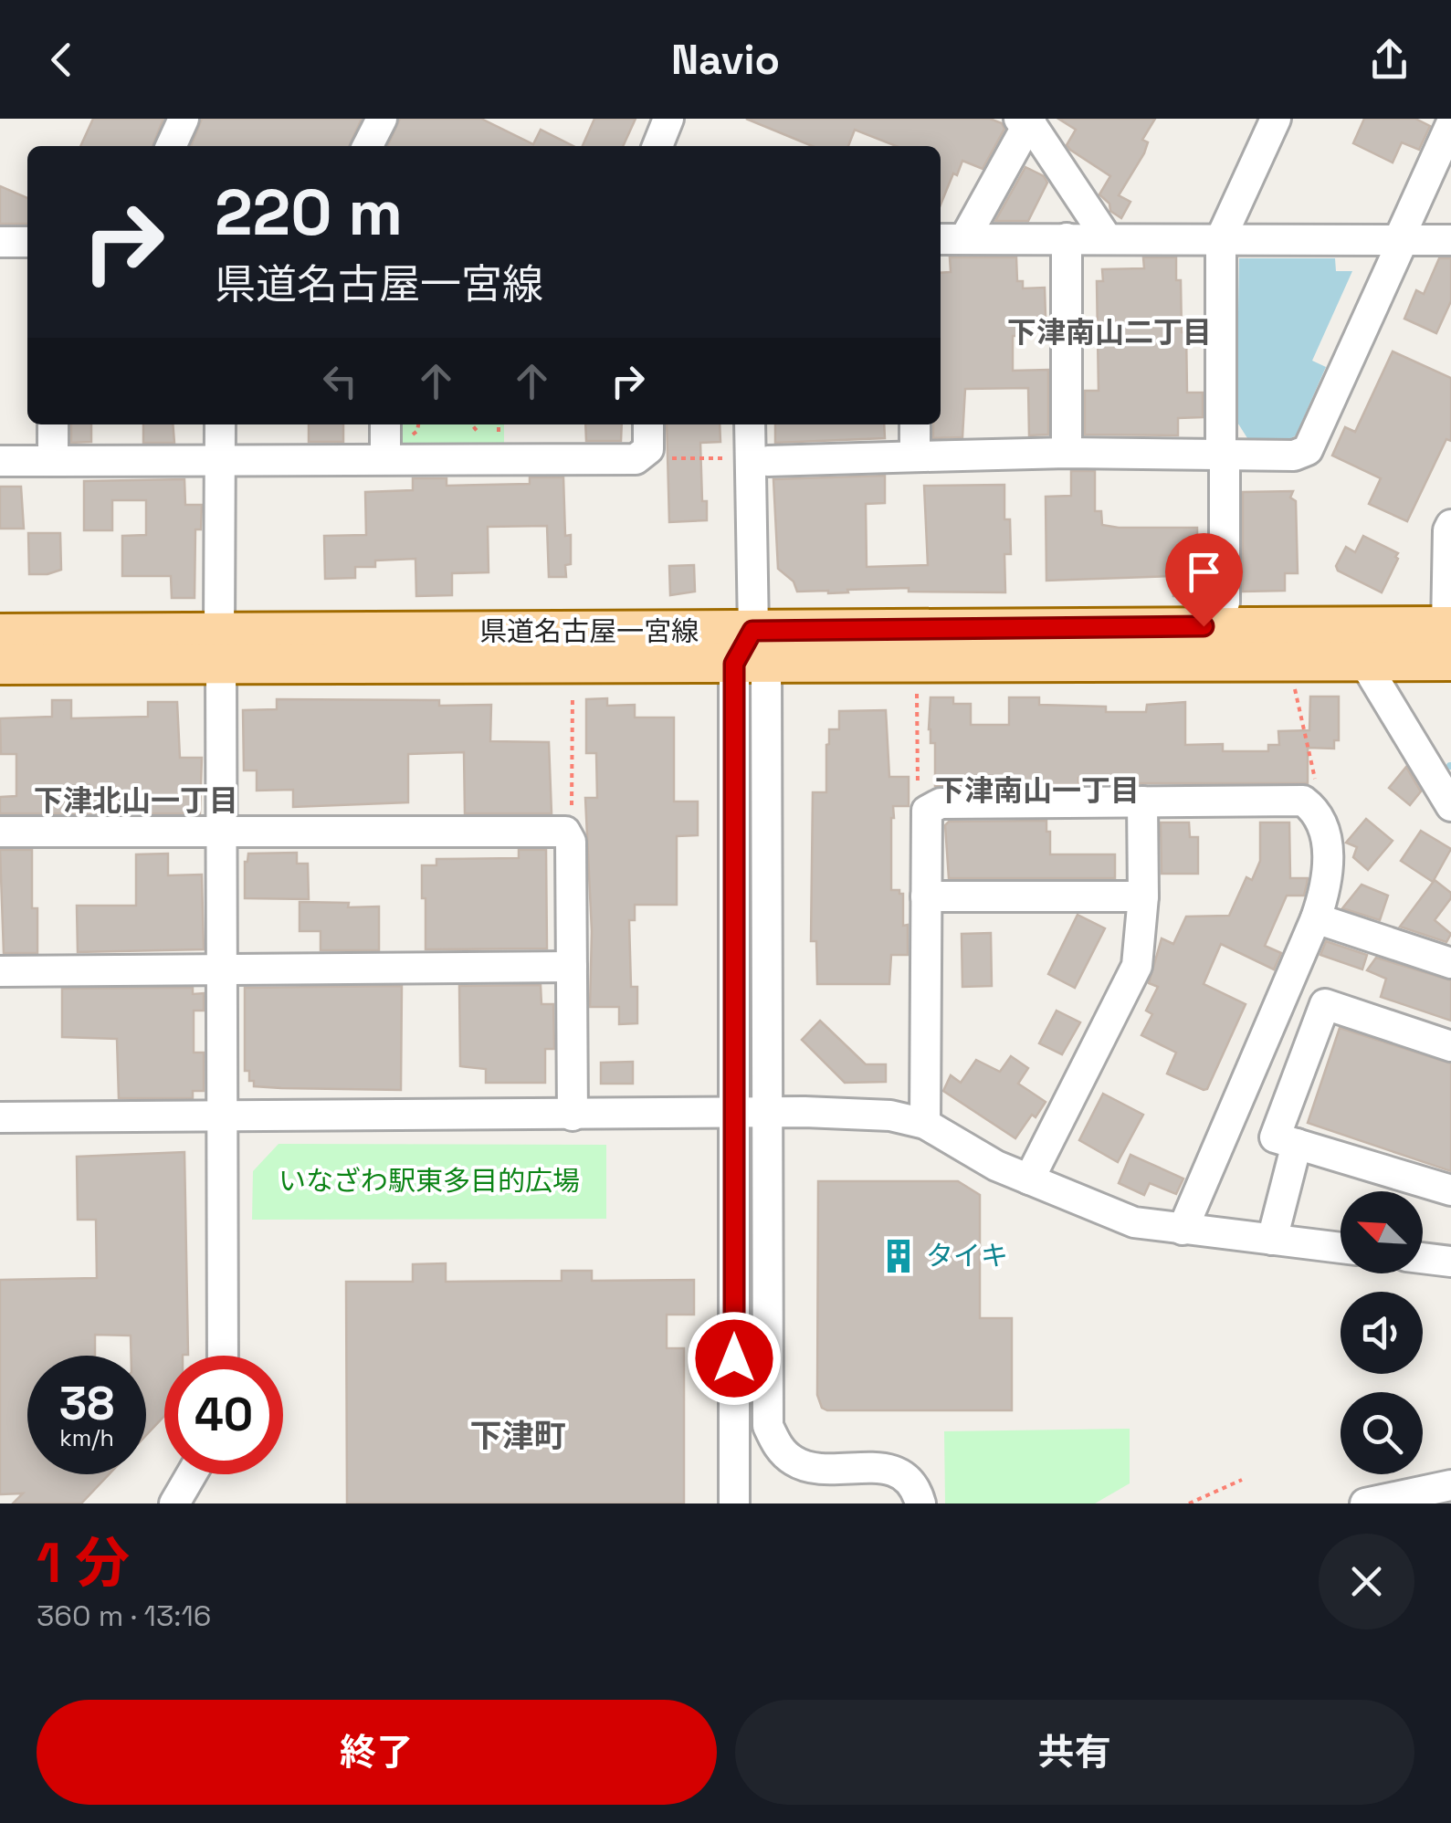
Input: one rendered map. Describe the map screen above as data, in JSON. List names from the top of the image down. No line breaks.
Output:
{"streets":{"main road":["県道名古屋一宮線"]},"districts":["下津南山二丁目","下津南山一丁目","下津北山一丁目","下津町"],"parks":["いなざわ駅東多目的広場"],"places":{"building":["タイキ"]},"north":"top left","page":{"header":"Navio","turn":["220 m","県道名古屋一宮線"],"speed":"38 km/h","limit":"40","heading":["1 分","360 m · 13:16"],"buttons":["終了","共有"]}}
